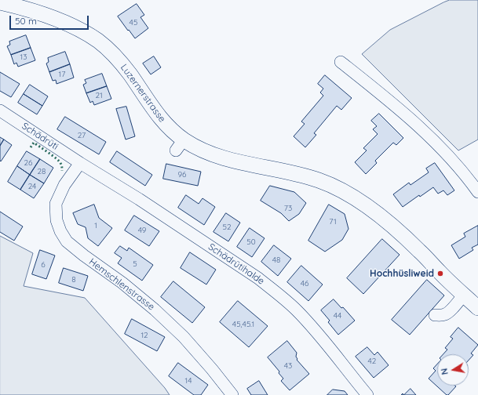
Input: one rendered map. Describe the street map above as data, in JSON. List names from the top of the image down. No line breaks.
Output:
{"streets":{"main road":["Luzernerstrasse"],"street":["Schädrüti","Schädrütihalde","Hemschlenstrasse"]},"crossings":[["Schädrüti","Schädrütihalde"],["Schädrüti","Hemschlenstrasse"],["Schädrütihalde","Hemschlenstrasse"]],"places":["Hochhüsliweid"],"house_numbers":["45","13","17","21","27","26","28","96","24","73","71","1","52","49","50","48","5","6","8","46","44","45,45.1","12","42","43","14"],"scale_bar":"50 m","north":"left"}
